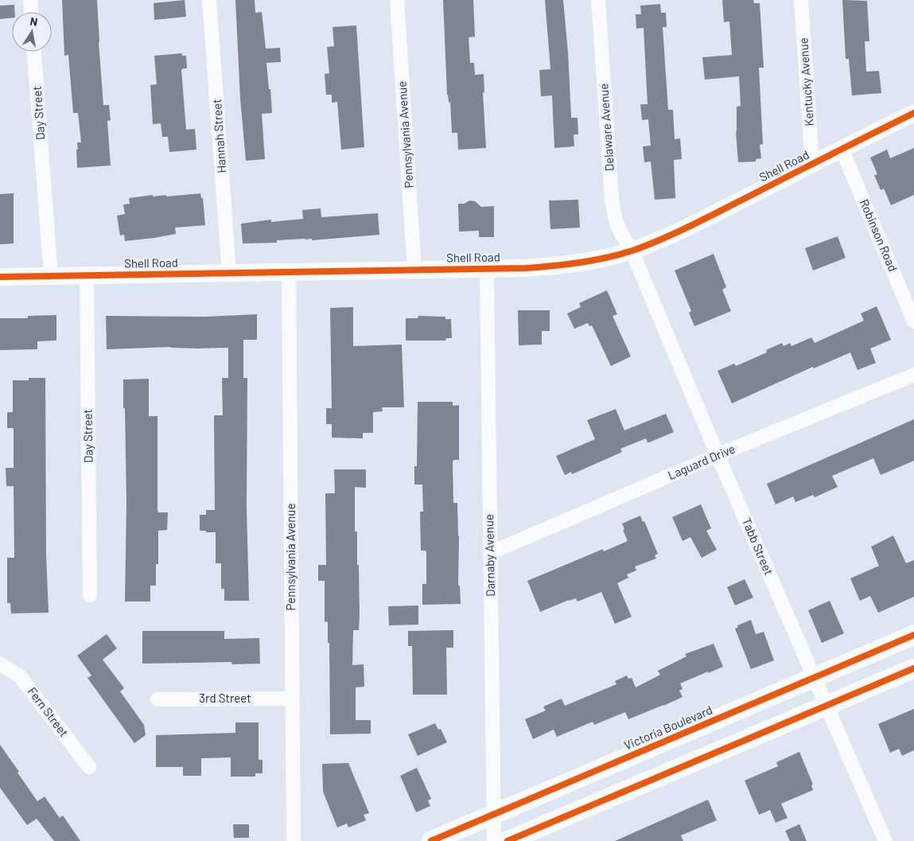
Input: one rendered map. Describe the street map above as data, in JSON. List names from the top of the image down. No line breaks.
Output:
{"streets":{"main road":["Victoria Boulevard"],"street":["Kentucky Avenue","Day Street","Delaware Avenue","Pennsylvania Avenue","Hannah Street","Shell Road","Robinson Road","Laguard Drive","Tabb Street","Darnaby Avenue","3rd Street","Fern Street"]},"crossings":[["Kentucky Avenue","Shell Road"],["Day Street","Shell Road"],["Delaware Avenue","Shell Road"],["Delaware Avenue","Tabb Street"],["Pennsylvania Avenue","Shell Road"],["Pennsylvania Avenue","3rd Street"],["Hannah Street","Shell Road"],["Shell Road","Robinson Road"],["Shell Road","Tabb Street"],["Shell Road","Darnaby Avenue"],["Laguard Drive","Tabb Street"],["Laguard Drive","Darnaby Avenue"],["Tabb Street","Victoria Boulevard"],["Darnaby Avenue","Victoria Boulevard"]],"north":"top"}
